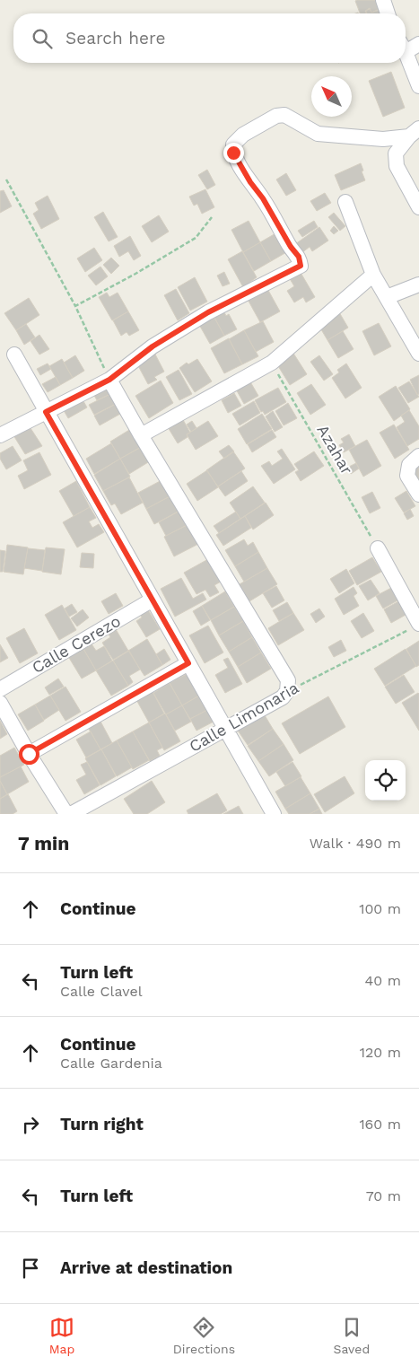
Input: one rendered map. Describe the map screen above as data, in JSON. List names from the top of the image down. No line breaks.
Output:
{"streets":{"street":["Calle Cerezo","Calle Limonaria"],"path":["Azahar"]},"north":"top left","page":{"search":"Search here","heading":["7 min","Walk · 490 m"],"list":[["Continue","100 m"],["Turn left","Calle Clavel","40 m"],["Continue","Calle Gardenia","120 m"],["Turn right","160 m"],["Turn left","70 m"],"Arrive at destination"],"nav":["Map","Directions","Saved"]}}
